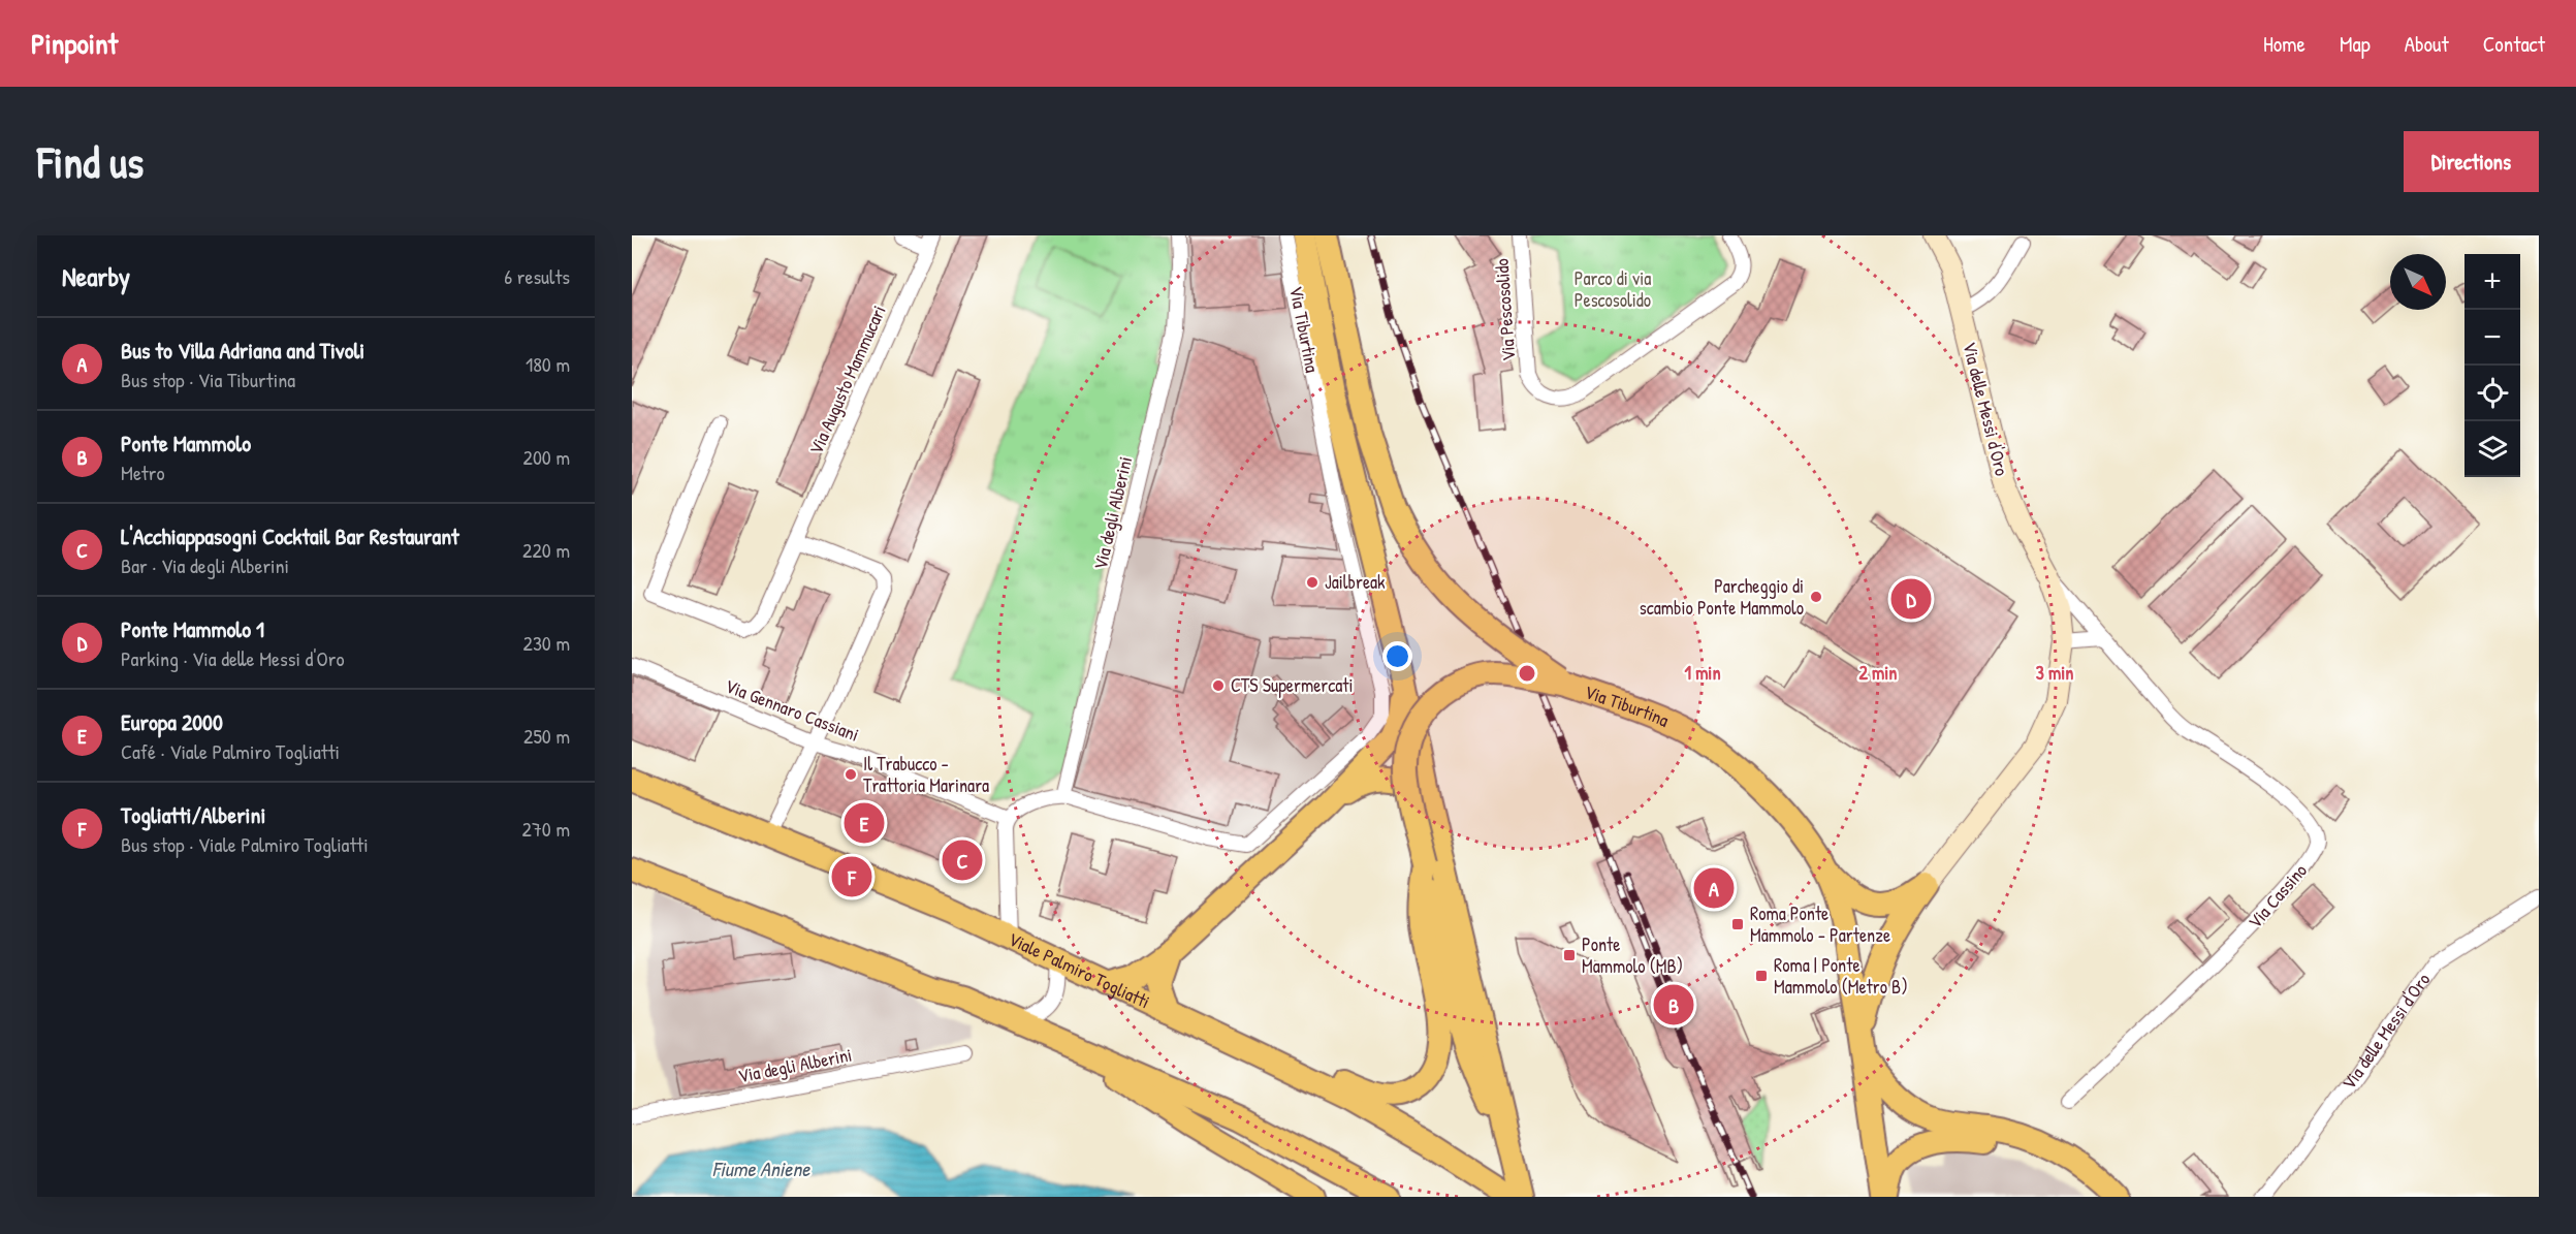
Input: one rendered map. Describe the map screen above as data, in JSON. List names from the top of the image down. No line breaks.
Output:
{"streets":{"main road":["Via Tiburtina","Viale Palmiro Togliatti"],"street":["Via Pescosolido","Via Augusto Mammucari","Via delle Messi d'Oro","Via degli Alberini","Via Gennaro Cassiani","Via Cassino"]},"crossings":[["Via Tiburtina","Via degli Alberini"],["Via delle Messi d'Oro","Via Cassino"]],"water":["Fiume Aniene"],"parks":["Parco di via Pescosolido"],"places":{"other":["Jailbreak","Parcheggio di scambio Ponte Mammolo","CTS Supermercati","Il Trabucco - Trattoria Marinara"],"transit":["Roma Ponte Mammolo - Partenze","Ponte Mammolo (MB)","Roma | Ponte Mammolo (Metro B)"]},"north":"bottom right","page":{"header":"Pinpoint","nav":["Home","Map","About","Contact"],"buttons":"Directions","title":"Find us","heading":["Nearby","6 results"],"map_buttons":["+","−"],"list":[{"mark":"A","name":"Bus to Villa Adriana and Tivoli","note":"Bus stop · Via Tiburtina","value":"180 m"},{"mark":"B","name":"Ponte Mammolo","note":"Metro","value":"200 m"},{"mark":"C","name":"L'Acchiappasogni Cocktail Bar Restaurant","note":"Bar · Via degli Alberini","value":"220 m"},{"mark":"D","name":"Ponte Mammolo 1","note":"Parking · Via delle Messi d'Oro","value":"230 m"},{"mark":"E","name":"Europa 2000","note":"Café · Viale Palmiro Togliatti","value":"250 m"},{"mark":"F","name":"Togliatti/Alberini","note":"Bus stop · Viale Palmiro Togliatti","value":"270 m"}],"pins":["D","E","C","F","A","B"]},"rings":["1 min","2 min","3 min"]}
